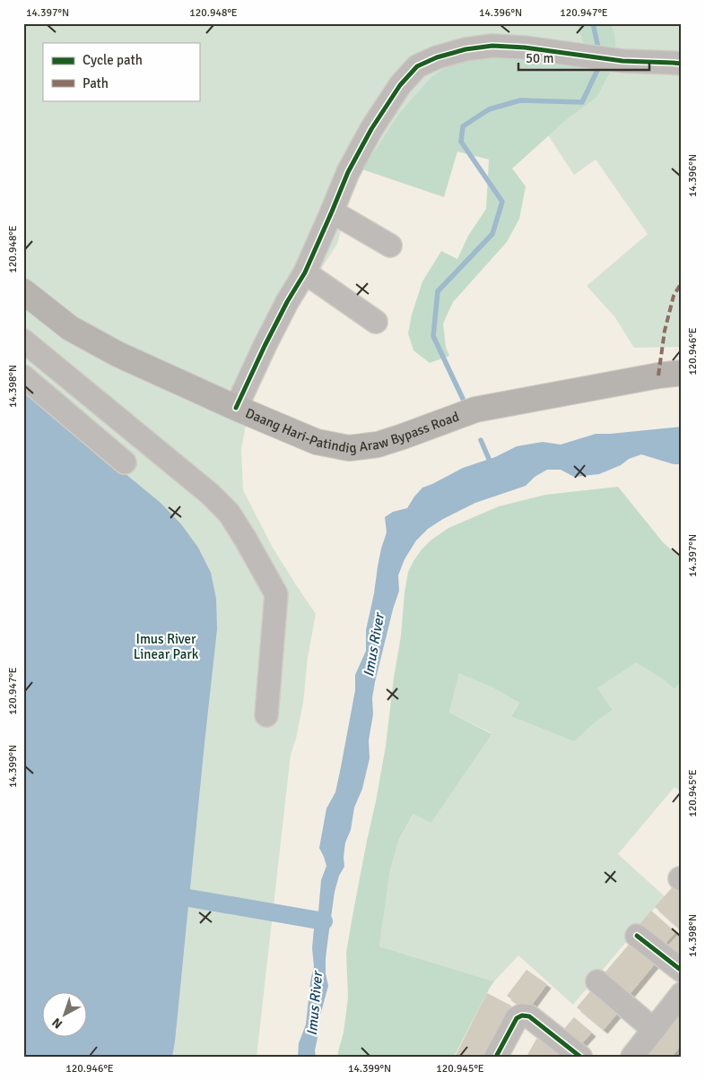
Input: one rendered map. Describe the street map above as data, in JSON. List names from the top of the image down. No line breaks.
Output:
{"streets":{"main road":["Daang Hari-Patindig Araw Bypass Road"]},"water":["Imus River"],"parks":["Imus River Linear Park"],"legend":["Cycle path","Path"],"scale_bar":"50 m","north":"bottom left","coordinates":["14.397°N","120.948°E","14.396°N","120.947°E","120.946°E","14.398°N","14.399°N","120.945°E"]}
